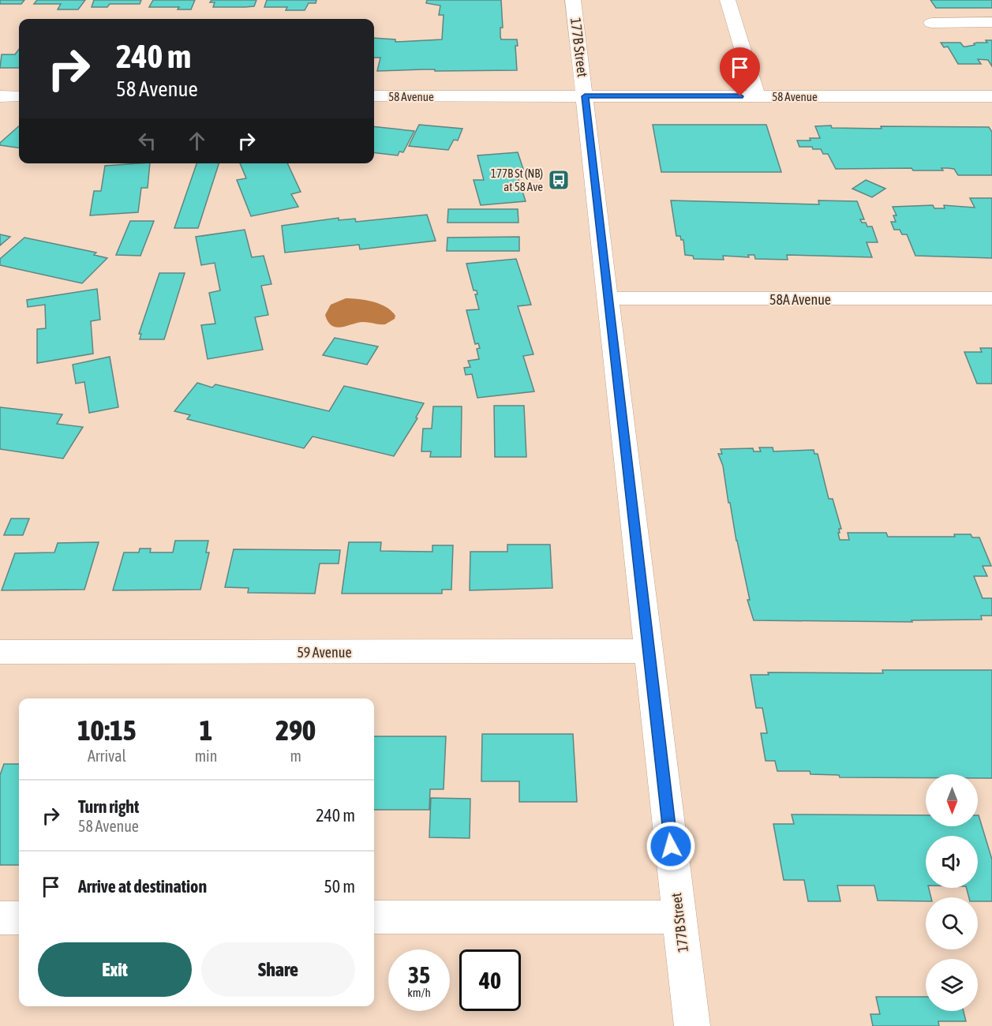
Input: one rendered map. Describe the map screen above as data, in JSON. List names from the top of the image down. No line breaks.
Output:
{"streets":{"street":["177B Street","58 Avenue","58A Avenue","59 Avenue"]},"crossings":[["177B Street","58 Avenue"],["177B Street","58A Avenue"],["177B Street","59 Avenue"]],"places":{"bus stop":["177B St (NB) at 58 Ave"]},"north":"bottom","page":{"turn":["240 m","58 Avenue"],"eta":["10:15","Arrival","1","min","290","m"],"list":[{"name":"Turn right","note":"58 Avenue","value":"240 m"},{"name":"Arrive at destination","value":"50 m"}],"buttons":["Exit","Share"],"speed":"35 km/h","limit":"40"}}
